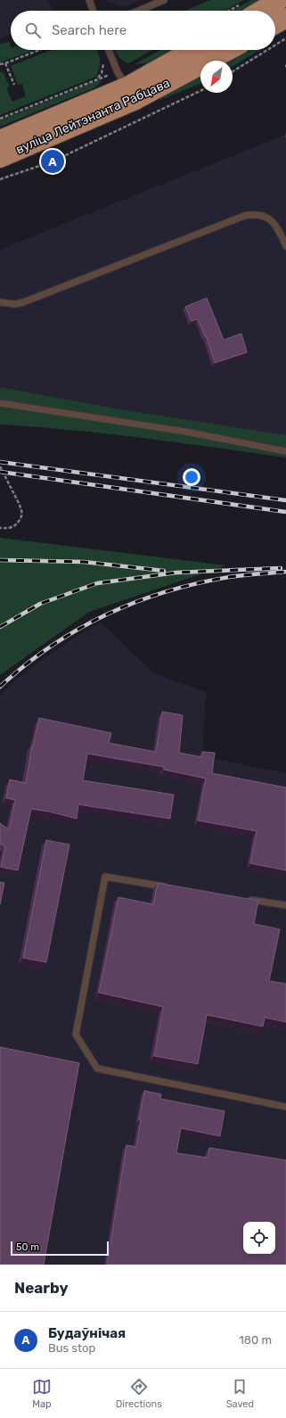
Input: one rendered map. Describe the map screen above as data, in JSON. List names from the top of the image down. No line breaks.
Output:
{"streets":{"highway":["вуліца Лейтэнанта Рабцава"]},"scale_bar":"50 m","north":"bottom left","page":{"search":"Search here","pins":"A","scale":"50 m","heading":"Nearby","list":[{"mark":"A","name":"Будаўнічая","note":"Bus stop","value":"180 m"}],"nav":["Map","Directions","Saved"]}}
